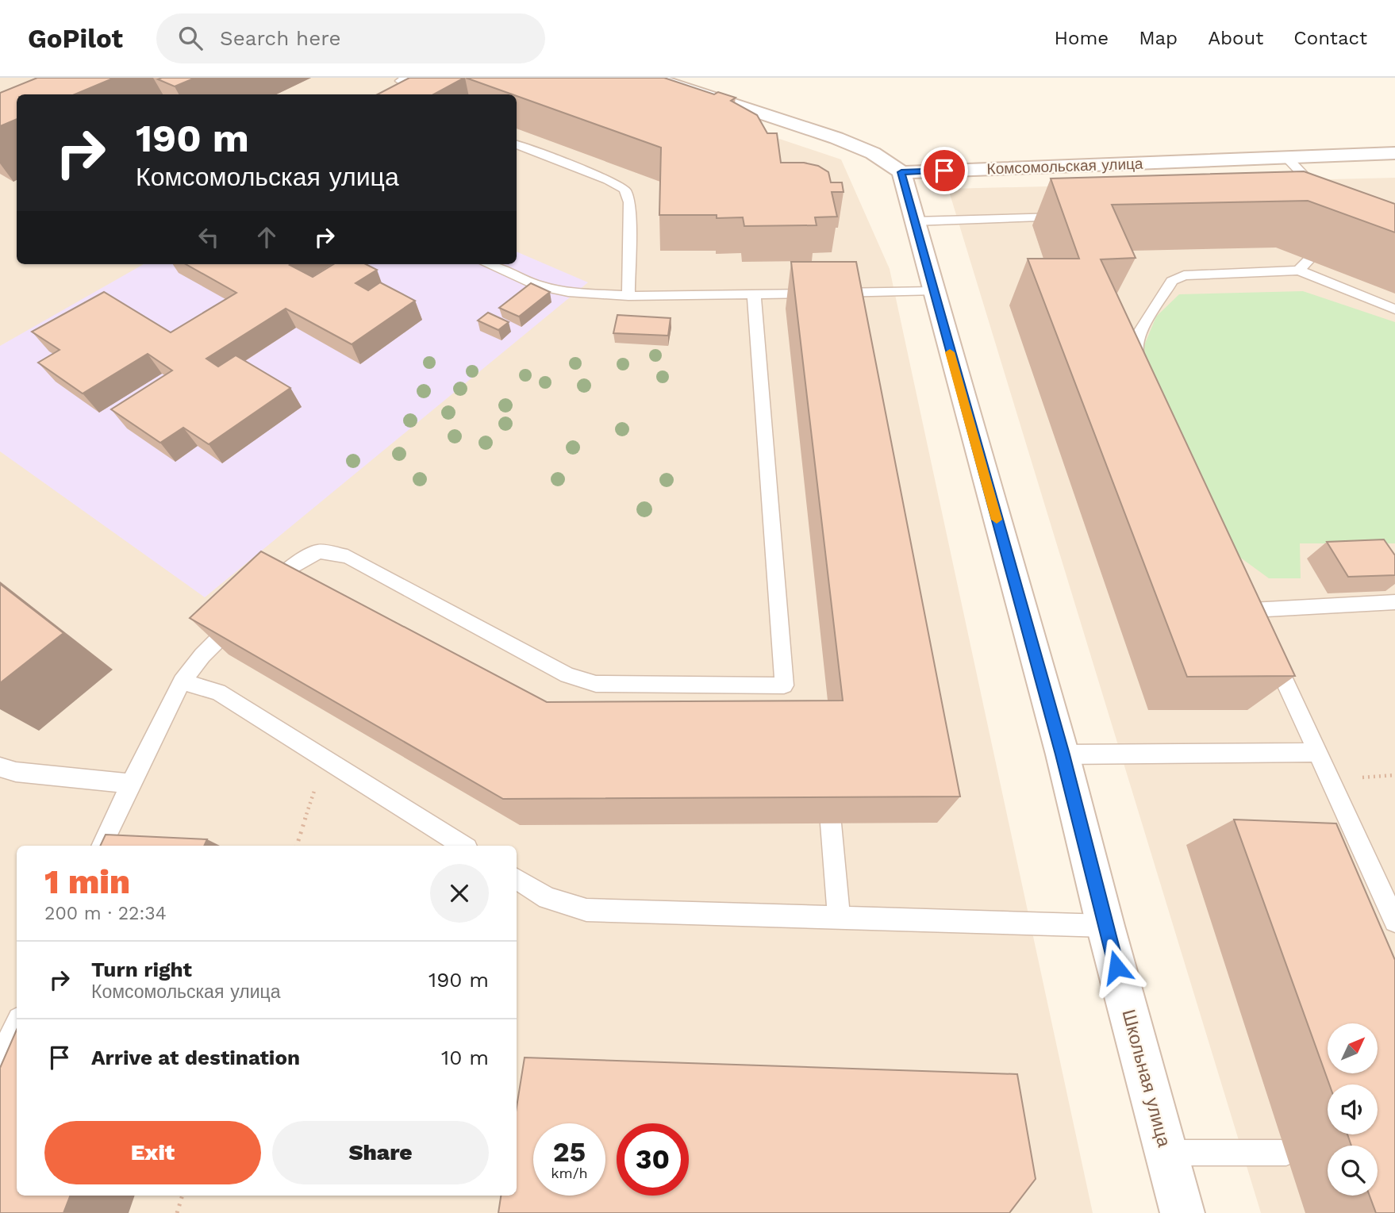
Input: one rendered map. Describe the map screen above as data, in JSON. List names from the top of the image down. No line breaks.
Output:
{"streets":{"street":["Комсомольская улица","Школьная улица"]},"crossings":[["Комсомольская улица","Школьная улица"]],"north":"top right","page":{"header":"GoPilot","search":"Search here","nav":["Home","Map","About","Contact"],"turn":["190 m","Комсомольская улица"],"heading":["1 min","200 m · 22:34"],"list":[{"name":"Turn right","note":"Комсомольская улица","value":"190 m"},{"name":"Arrive at destination","value":"10 m"}],"buttons":["Exit","Share"],"speed":"25 km/h","limit":"30"}}
